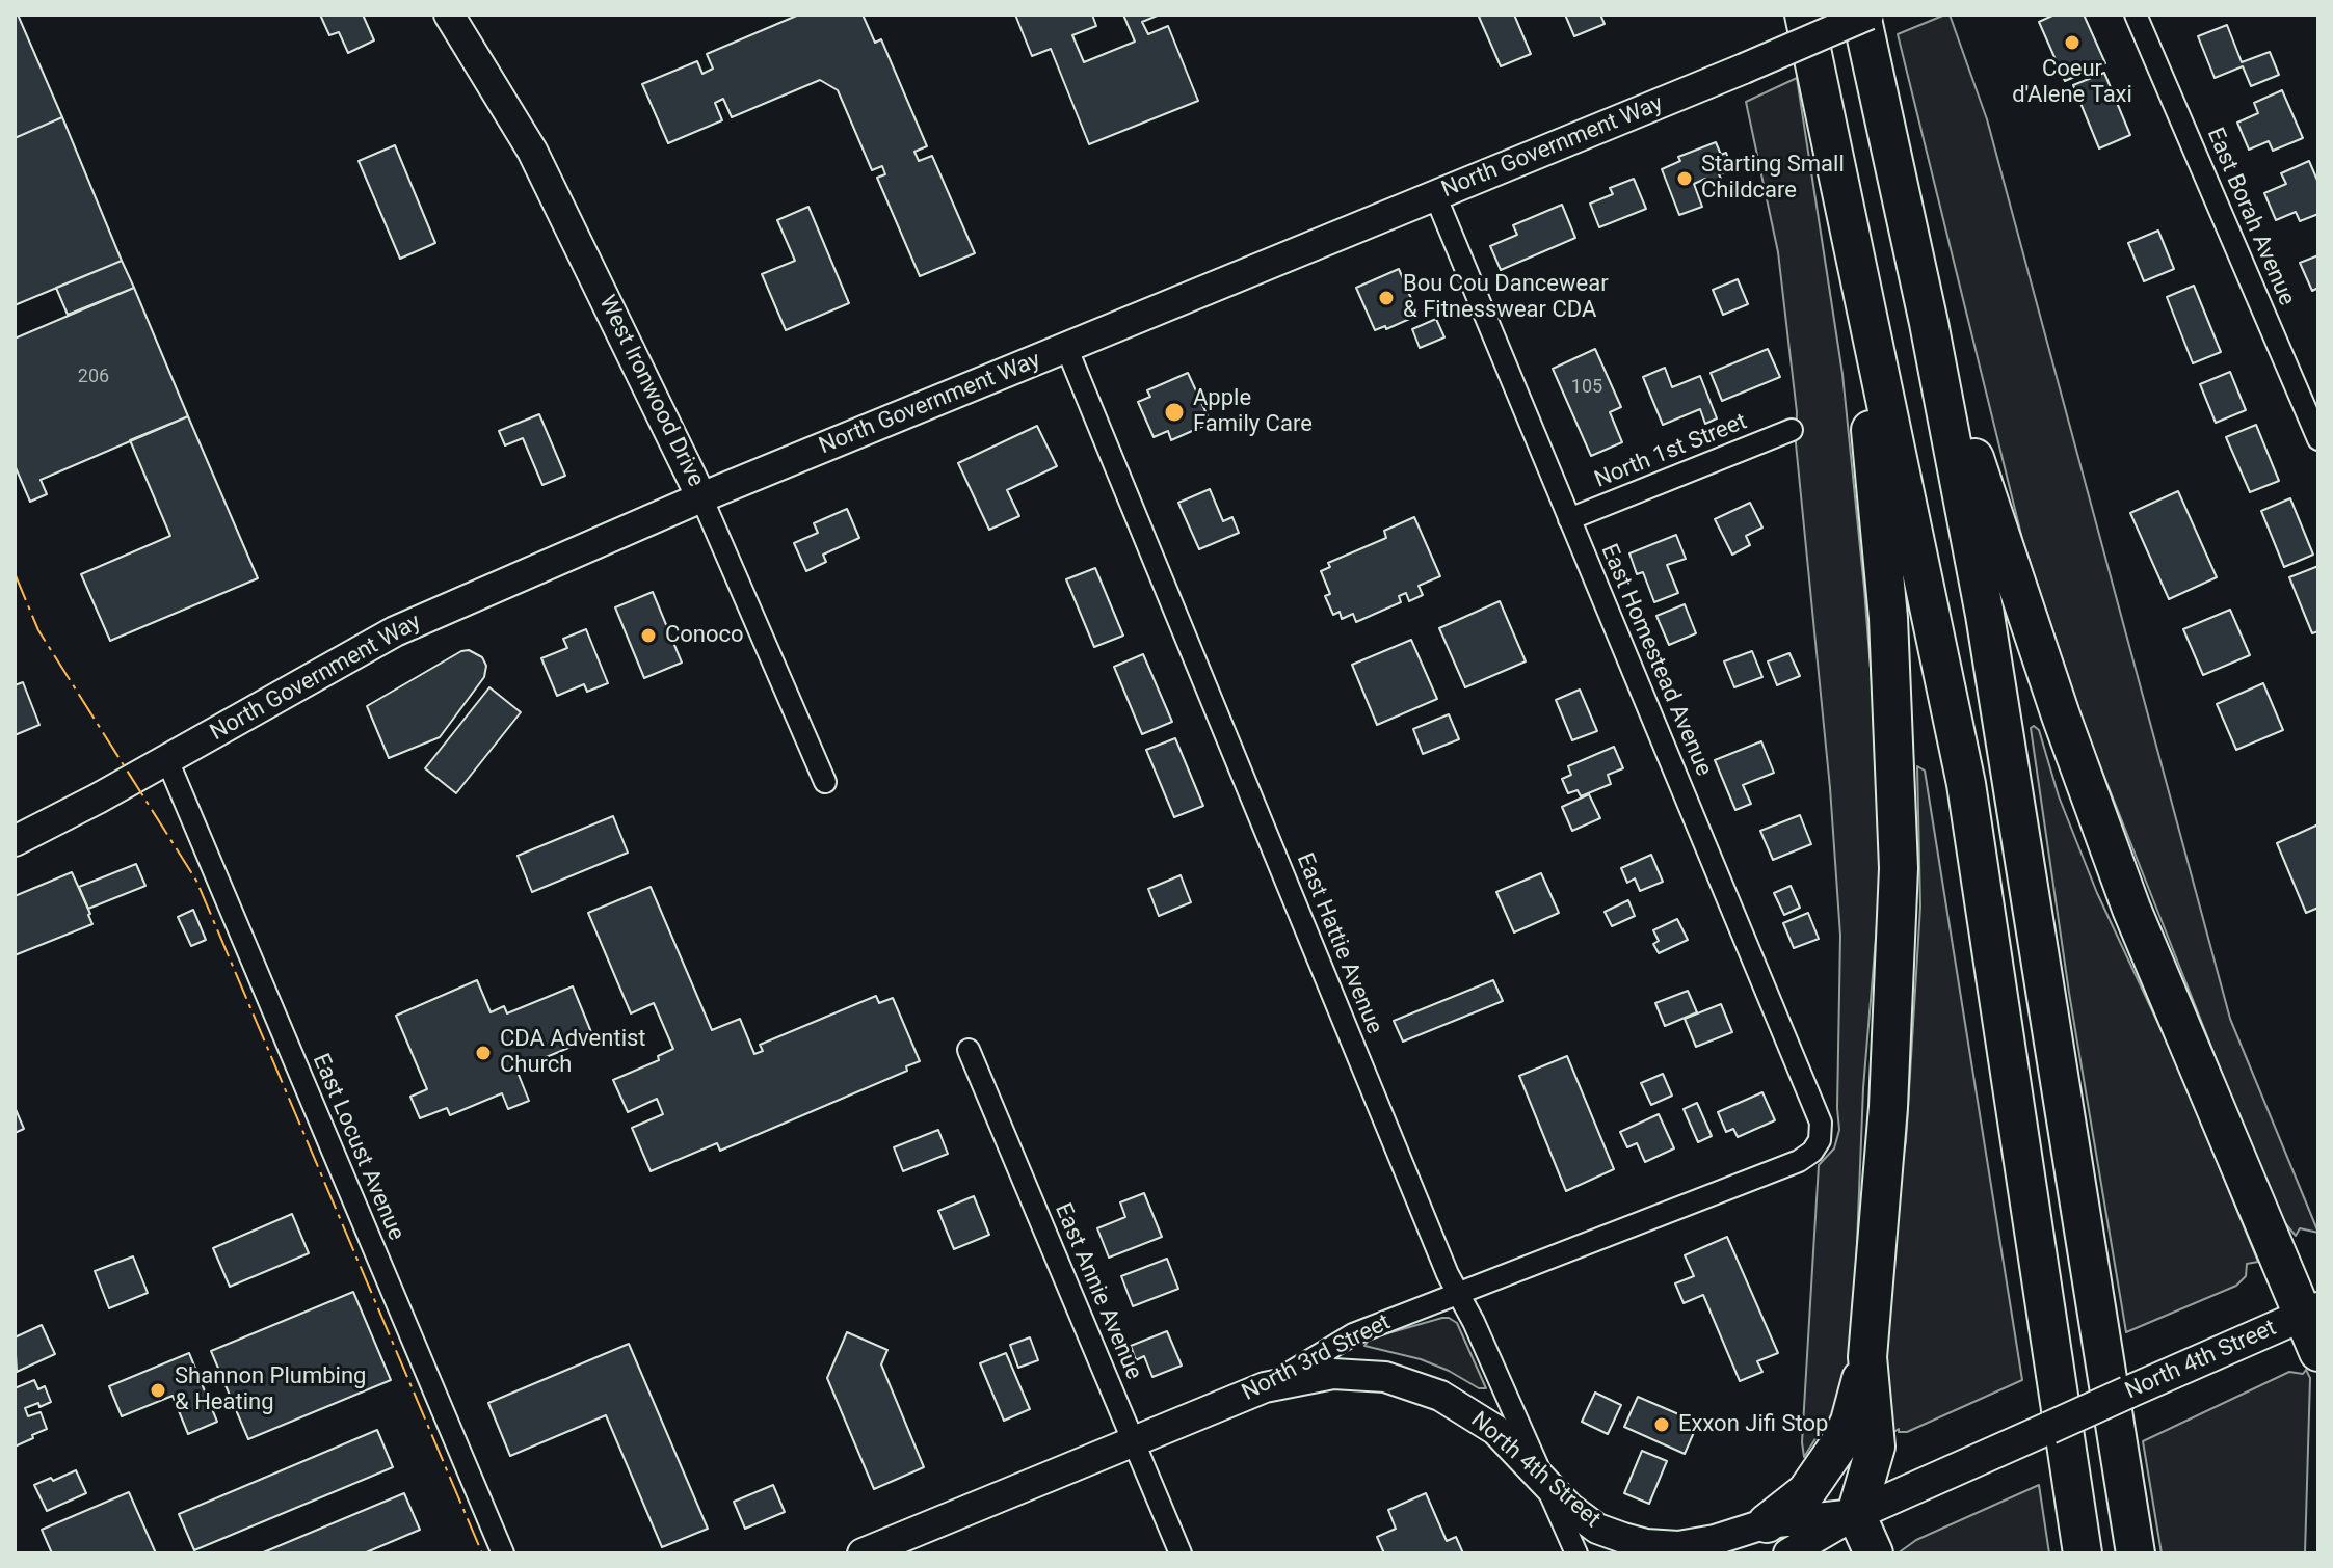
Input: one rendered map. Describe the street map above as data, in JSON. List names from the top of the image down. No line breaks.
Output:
{"streets":{"main road":["North Government Way","West Ironwood Drive","North 3rd Street","North 4th Street"],"street":["East Borah Avenue","North 1st Street","East Homestead Avenue","East Hattie Avenue","East Locust Avenue","East Annie Avenue"]},"crossings":[["North Government Way","West Ironwood Drive"],["North Government Way","East Homestead Avenue"],["North Government Way","East Hattie Avenue"],["North Government Way","East Locust Avenue"],["North 1st Street","East Homestead Avenue"],["East Homestead Avenue","North 3rd Street"],["East Hattie Avenue","North 3rd Street"],["East Hattie Avenue","North 4th Street"],["East Annie Avenue","North 3rd Street"],["North 3rd Street","North 4th Street"]],"places":["Coeur d'Alene Taxi","Starting Small Childcare","Bou Cou Dancewear & Fitnesswear CDA","Apple Family Care","Conoco","CDA Adventist Church","Shannon Plumbing & Heating","Exxon Jifi Stop"],"house_numbers":["206","105"]}
